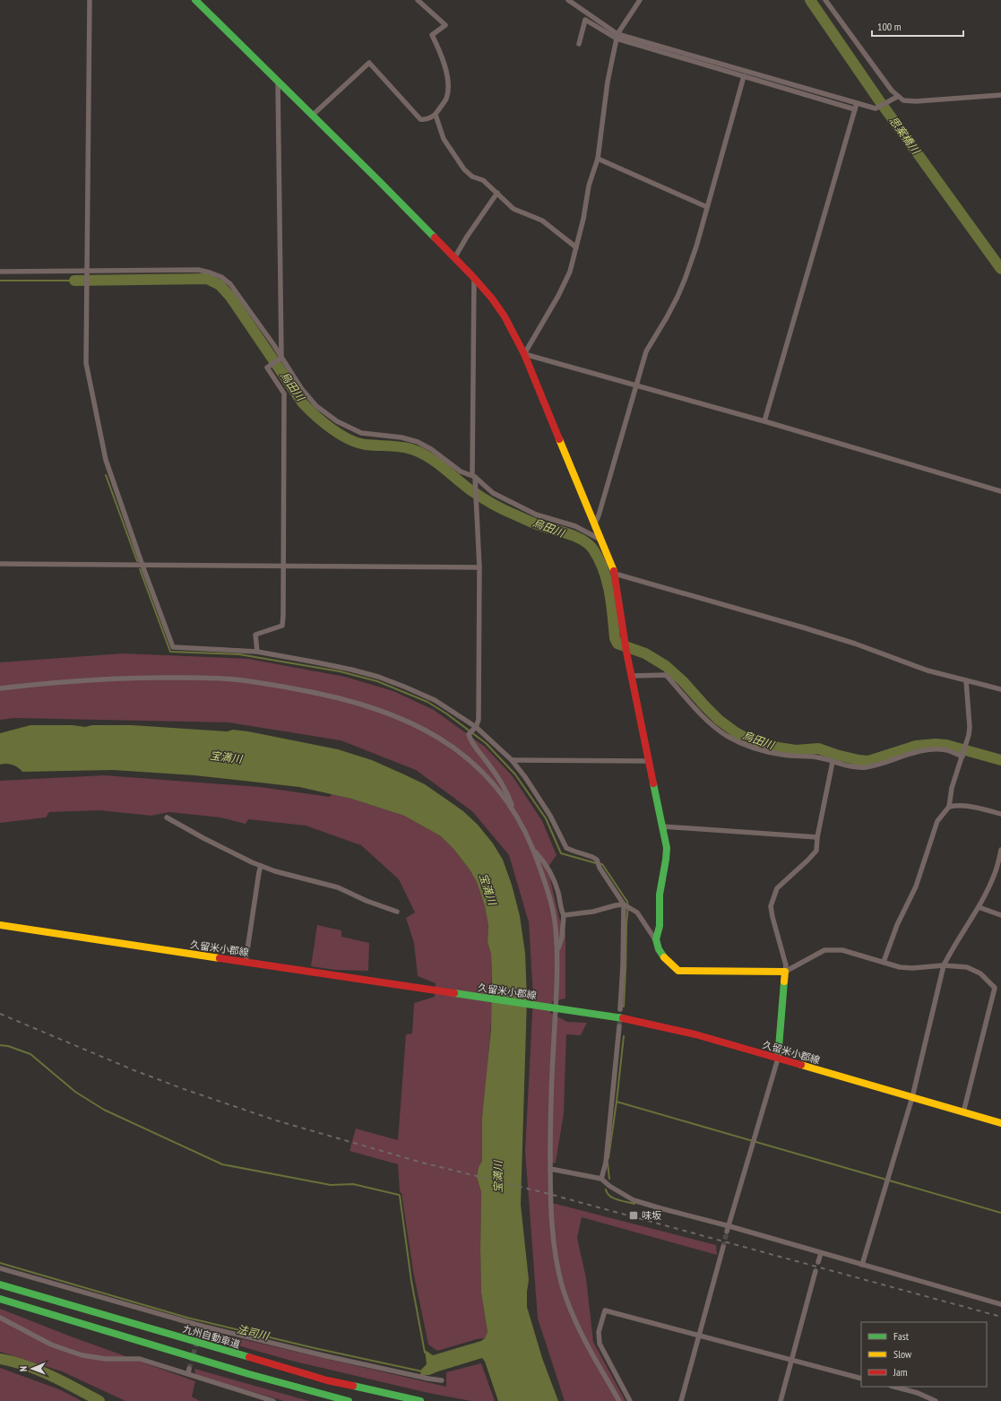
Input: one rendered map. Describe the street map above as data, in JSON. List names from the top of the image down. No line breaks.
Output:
{"streets":{"main road":["久留米小郡線","九州自動車道"]},"water":["思案橋川","烏田川","宝満川","法司川"],"places":{"transit":["味坂"]},"legend":["Fast","Slow","Jam"],"scale_bar":"100 m","north":"left"}
